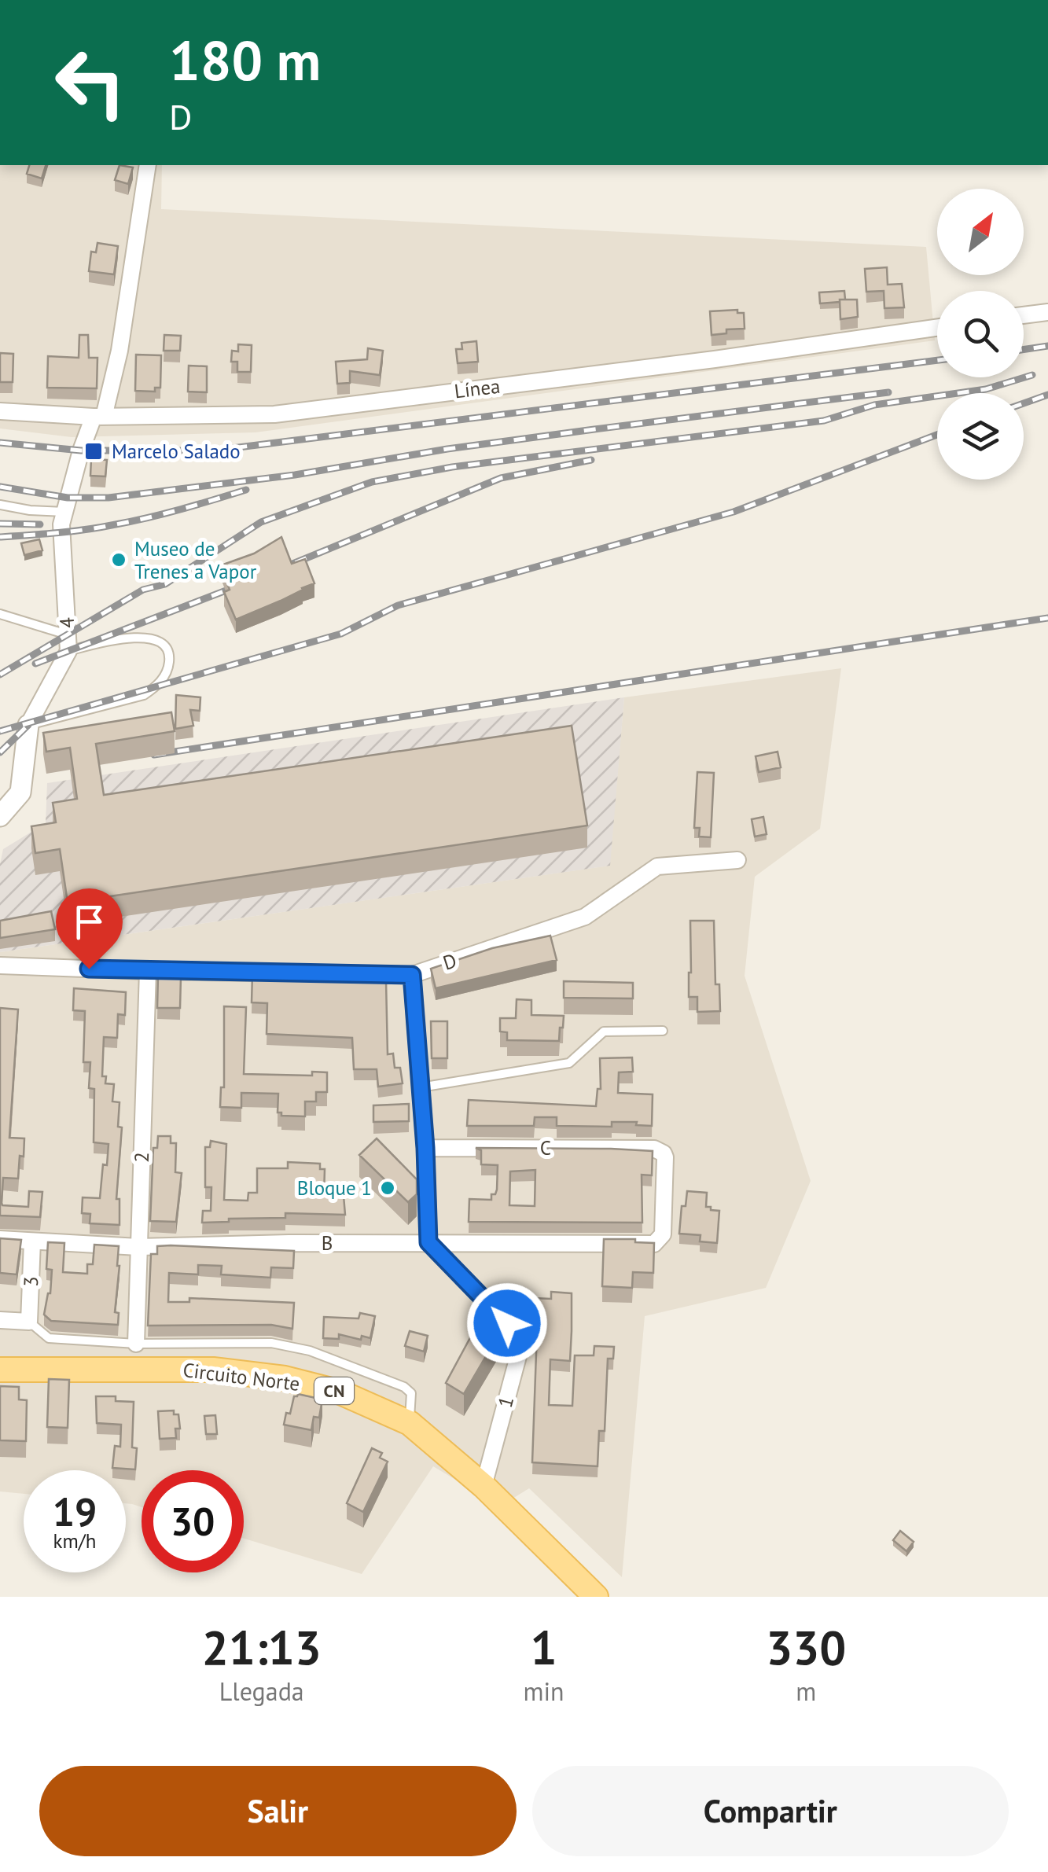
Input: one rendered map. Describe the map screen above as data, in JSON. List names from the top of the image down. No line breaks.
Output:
{"streets":{"main road":["Circuito Norte","CN"],"street":["Línea","4","D","C","2","B","3","1"]},"crossings":[["Línea","4"],["D","2"],["C","B"],["2","B"],["B","3"],["B","1"],["Circuito Norte","1"]],"places":{"transit":["Marcelo Salado"],"other":["Museo de Trenes a Vapor","Bloque 1"]},"north":"top right","page":{"turn":["180 m","D"],"speed":"19 km/h","limit":"30","eta":["21:13","Llegada","1","min","330","m"],"buttons":["Salir","Compartir"]}}
